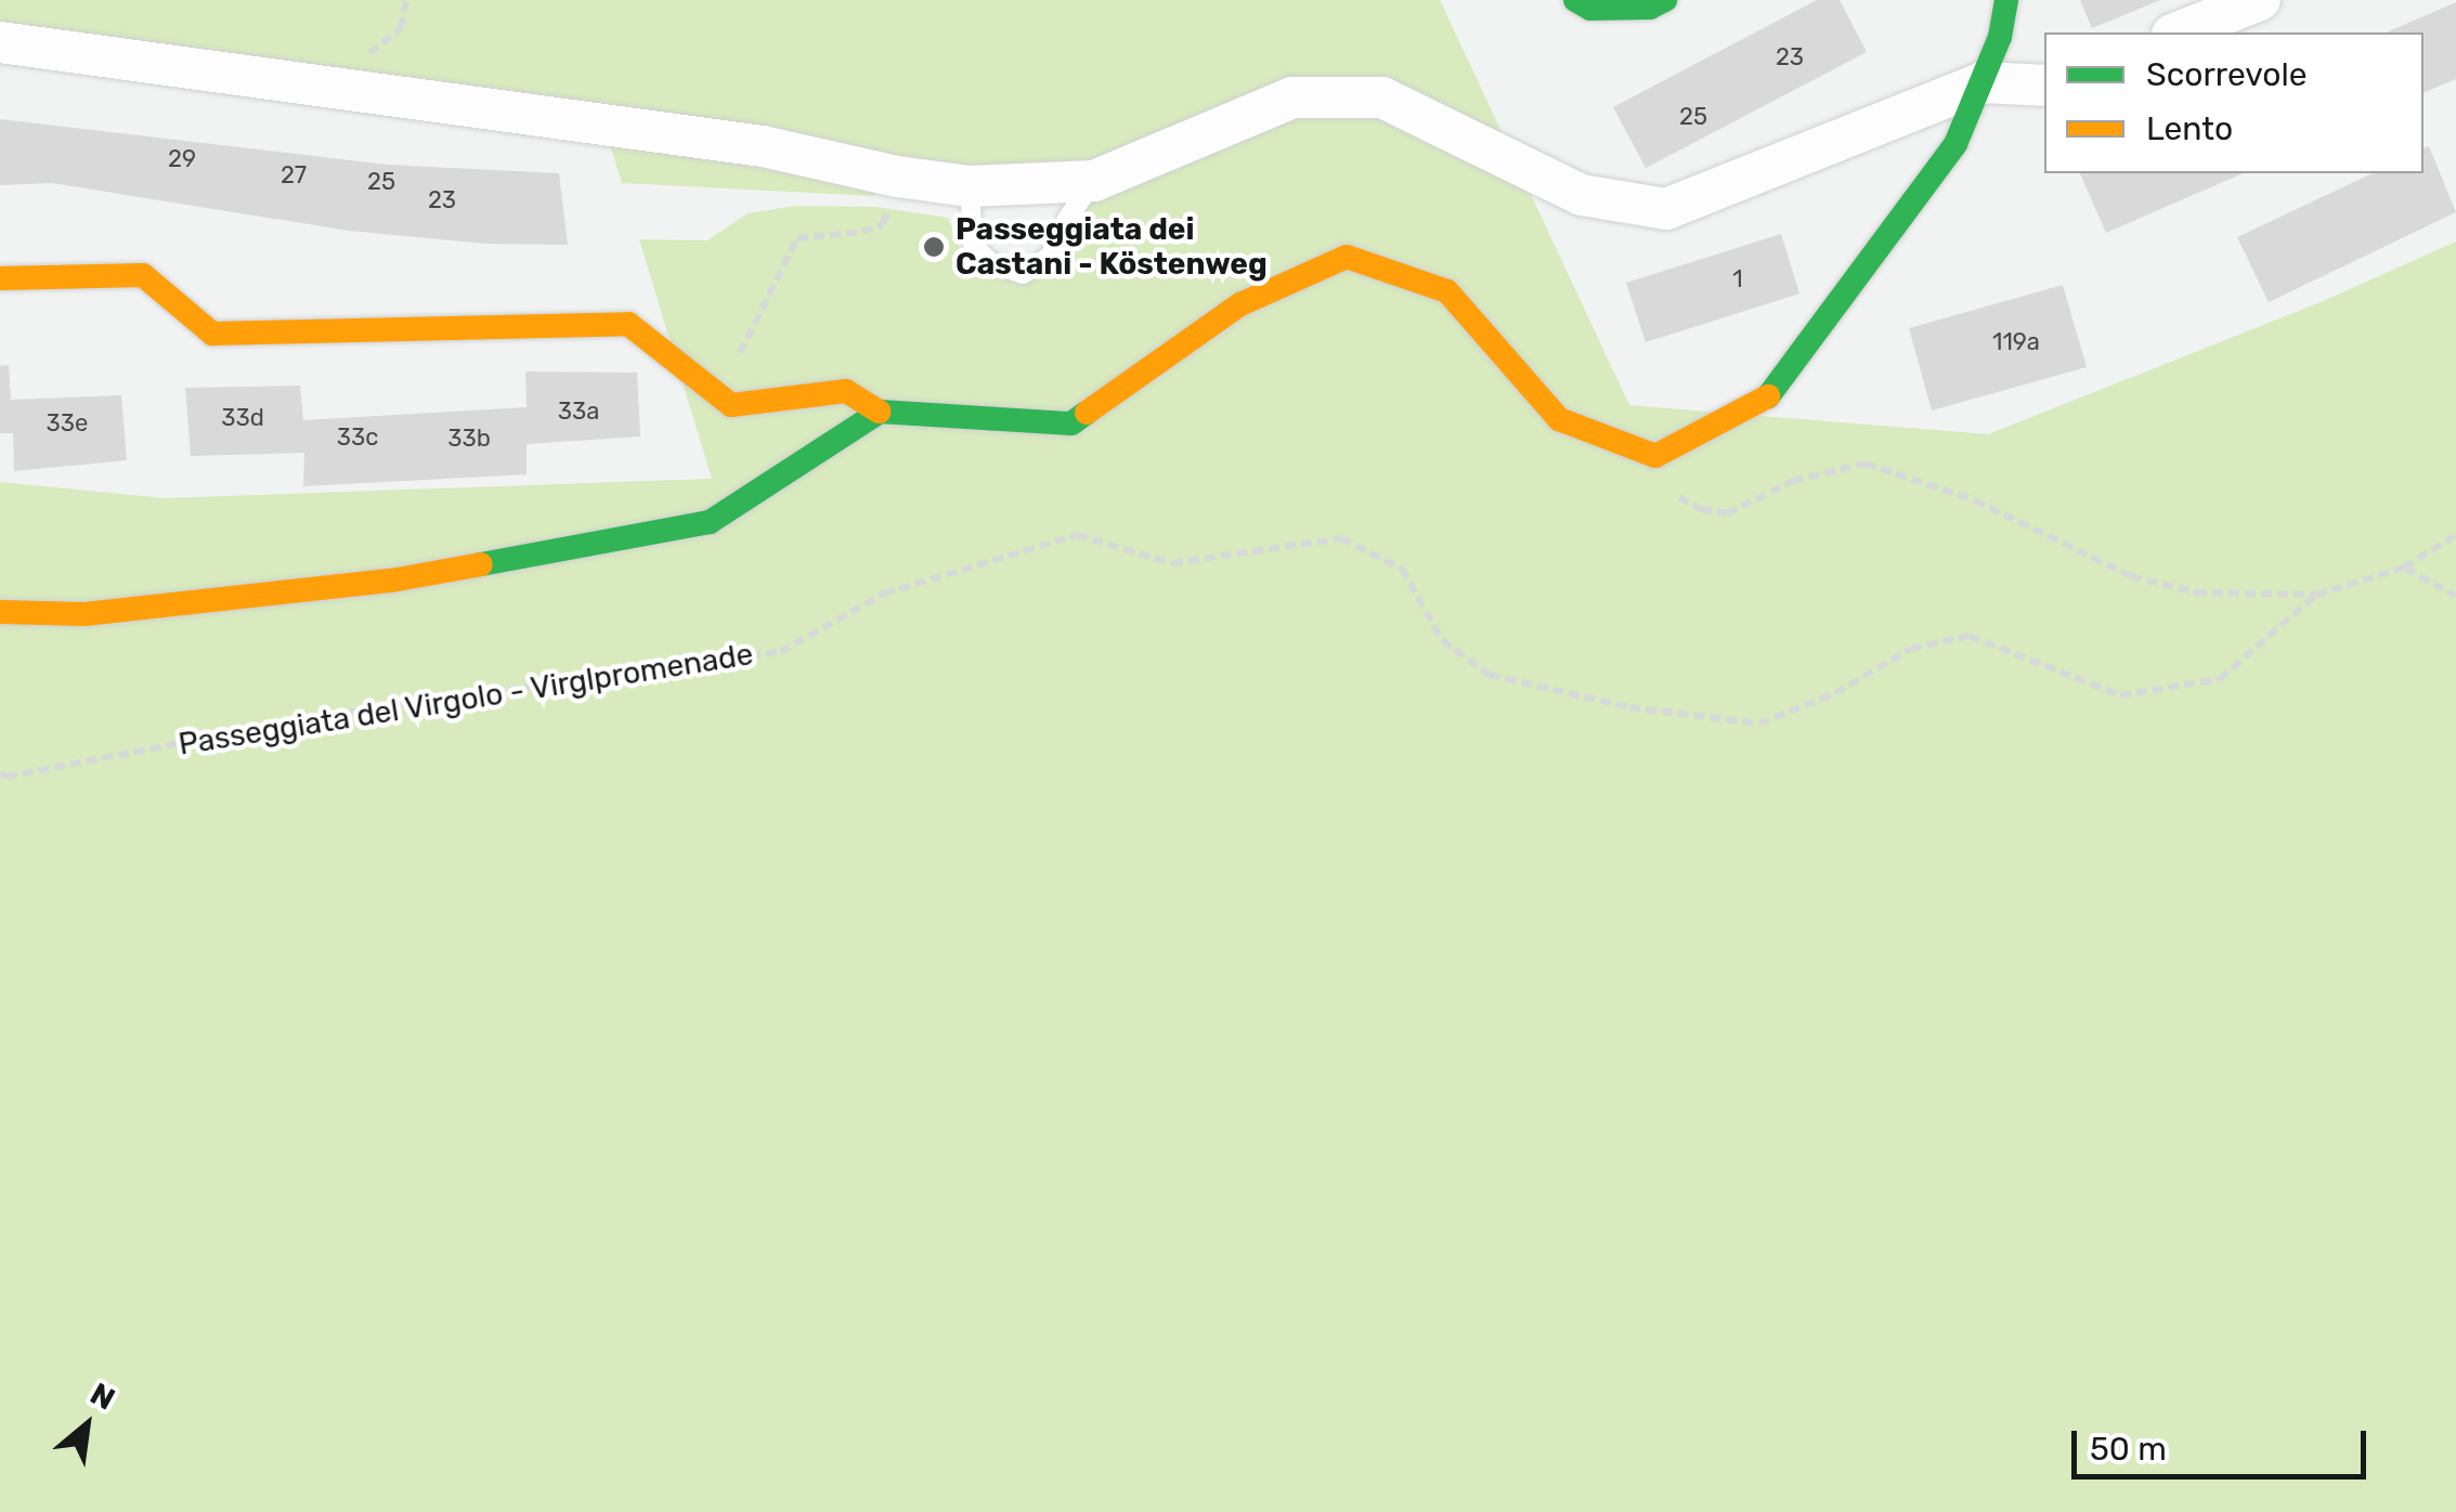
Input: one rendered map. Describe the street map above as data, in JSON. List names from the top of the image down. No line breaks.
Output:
{"streets":{"path":["Passeggiata del Virgolo - Virglpromenade"]},"places":["Passeggiata dei Castani - Köstenweg"],"house_numbers":["23","25","29","27","25","23","1","119a","33a","33d","33e","33c","33b"],"legend":["Scorrevole","Lento"],"scale_bar":"50 m","north":"top right"}
